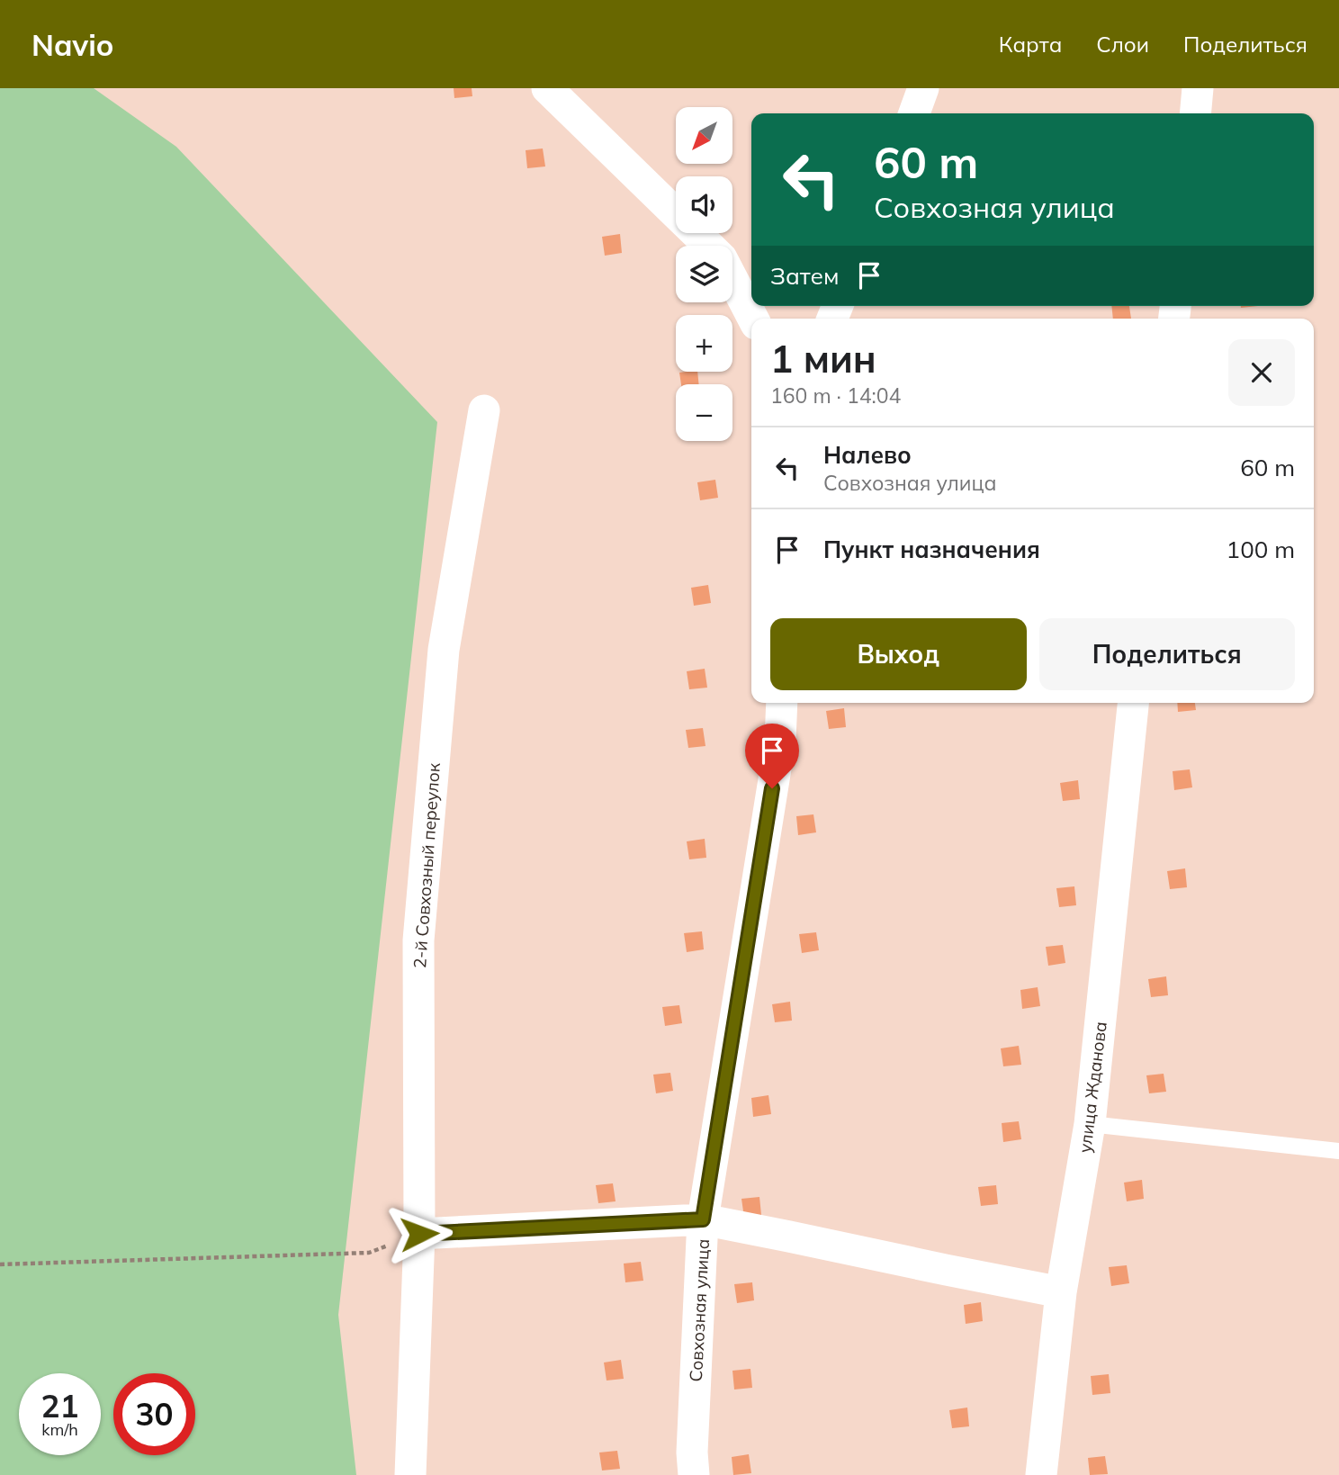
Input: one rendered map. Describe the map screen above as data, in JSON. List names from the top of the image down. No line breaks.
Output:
{"streets":{"street":["2-й Совхозный переулок","улица Жданова","Совхозная улица"]},"north":"bottom left","page":{"header":"Navio","nav":["Карта","Слои","Поделиться"],"map_buttons":["+","−"],"turn":["60 m","Совхозная улица"],"then":"Затем","heading":["1 мин","160 m · 14:04"],"list":[{"name":"Налево","note":"Совхозная улица","value":"60 m"},{"name":"Пункт назначения","value":"100 m"}],"buttons":["Выход","Поделиться"],"speed":"21 km/h","limit":"30"}}
